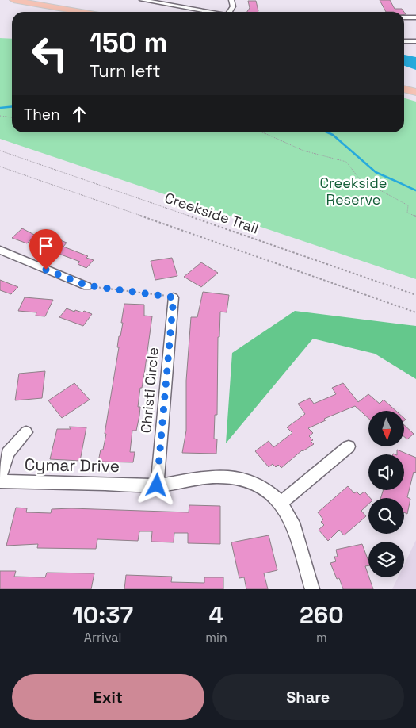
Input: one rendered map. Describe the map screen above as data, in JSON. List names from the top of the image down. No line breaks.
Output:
{"streets":{"street":["Christi Circle","Cymar Drive"],"path":["Creekside Trail"]},"crossings":[["Christi Circle","Cymar Drive"]],"parks":["Creekside Reserve"],"north":"bottom","page":{"turn":["150 m","Turn left"],"then":"Then","eta":["10:37","Arrival","4","min","260","m"],"buttons":["Exit","Share"]}}
